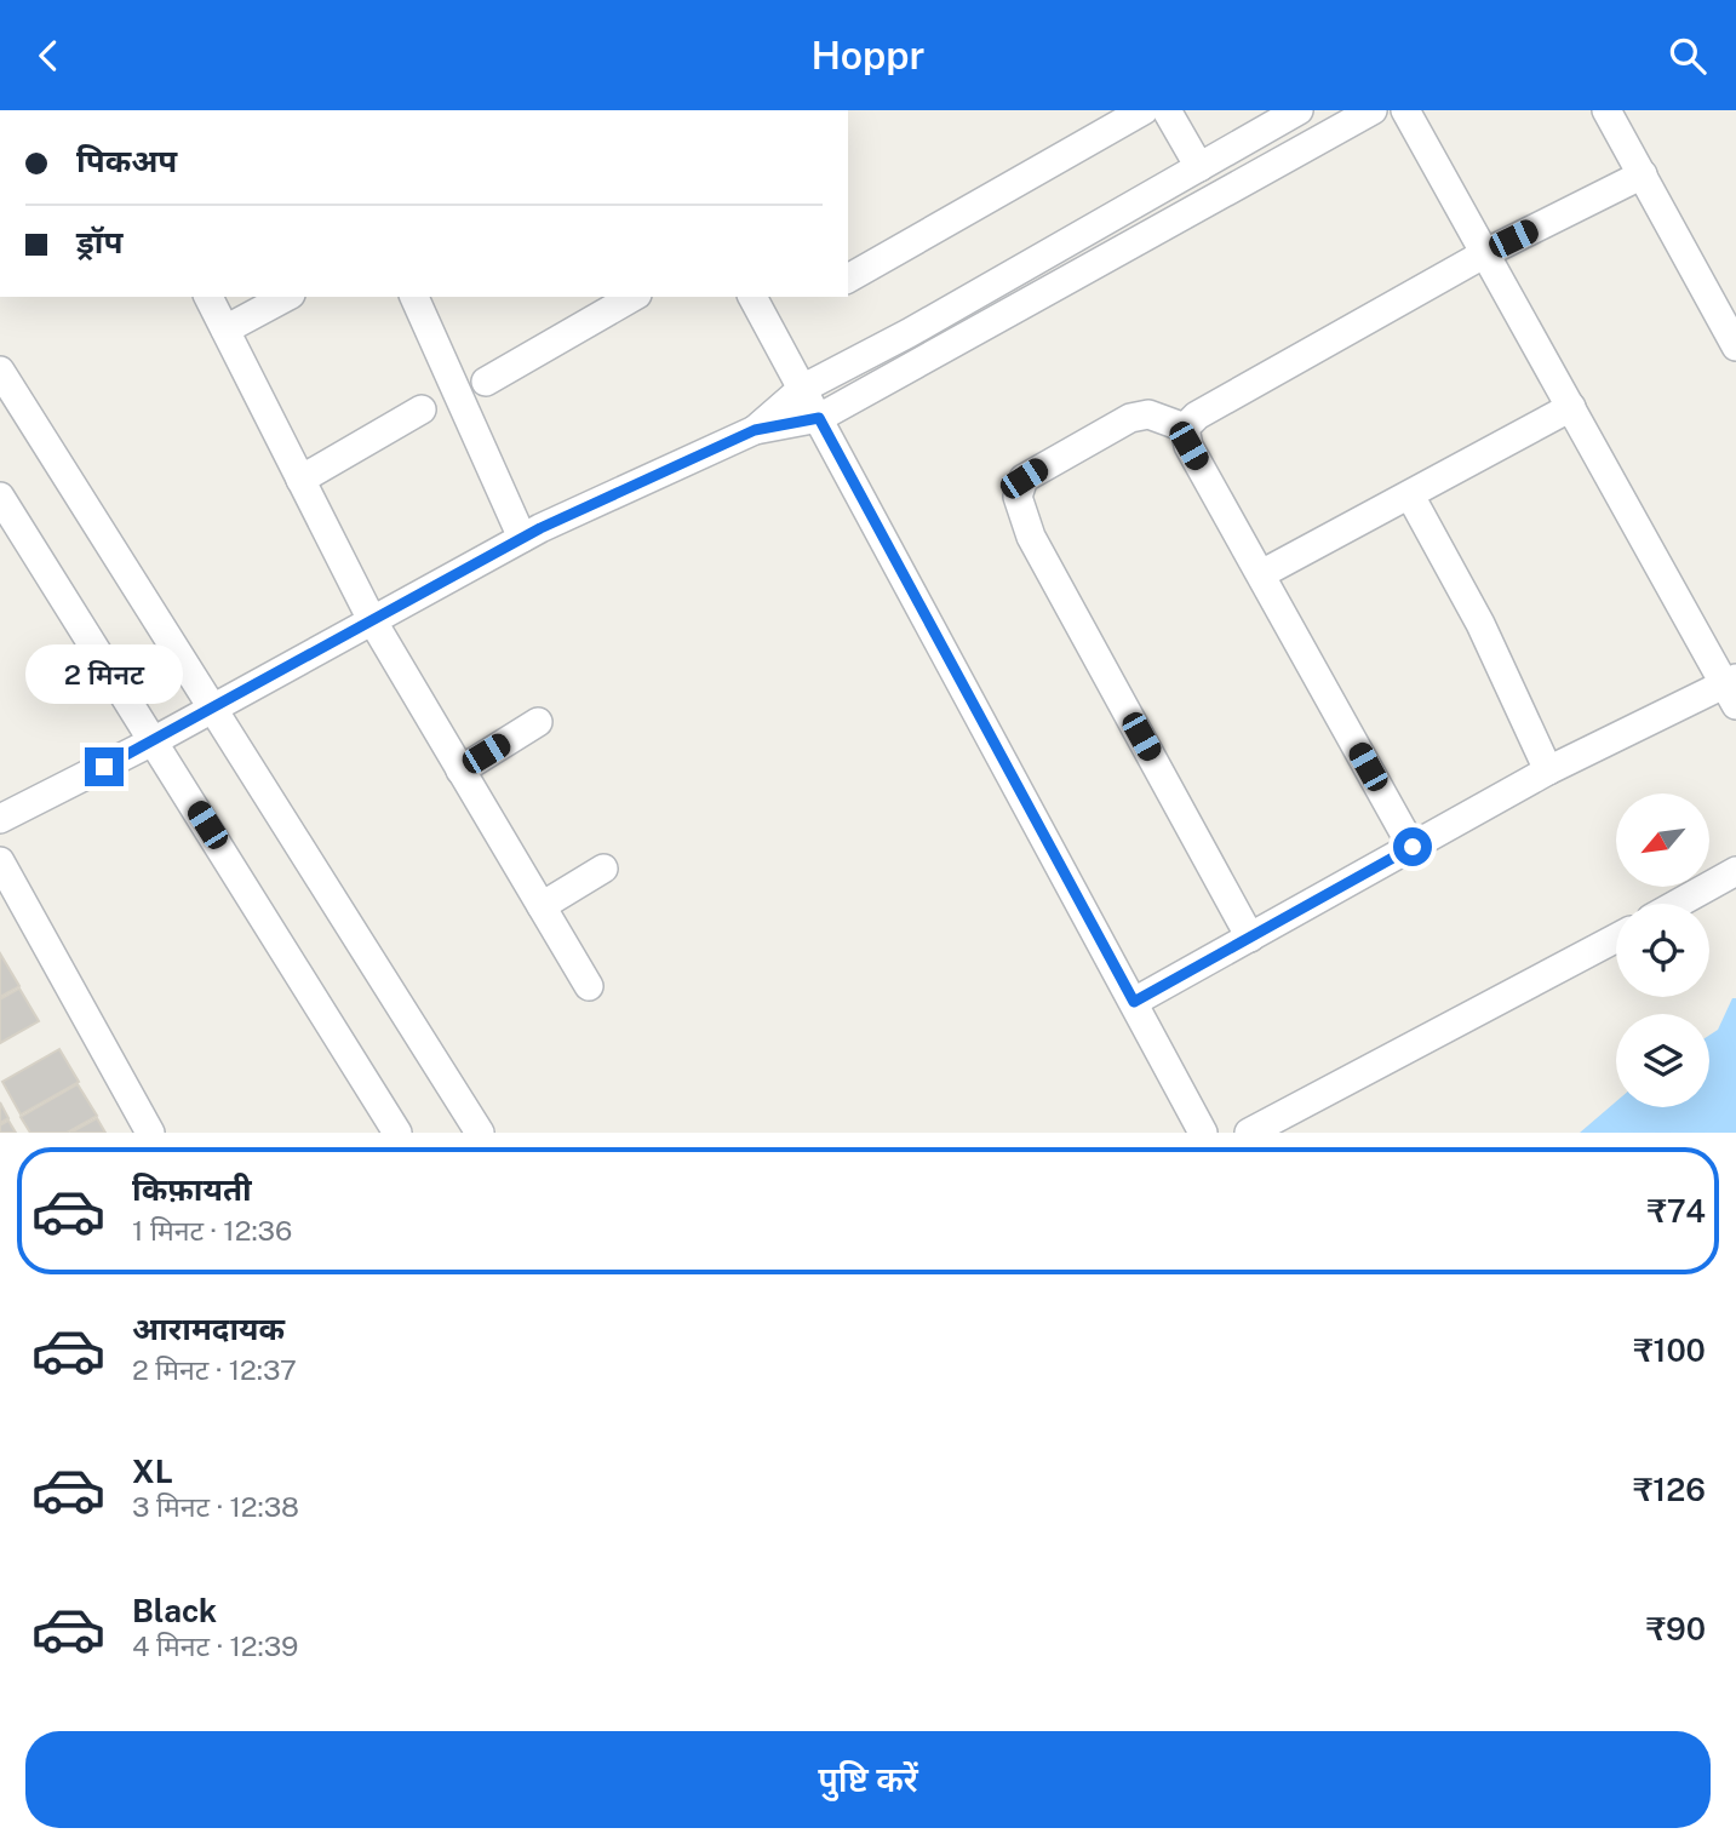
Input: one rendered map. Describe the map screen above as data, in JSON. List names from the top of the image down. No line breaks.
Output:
{"north":"bottom left","page":{"header":"Hoppr","banner":["पिकअप","ड्रॉप"],"bubble":"2 मिनट","list":[{"name":"किफ़ायती","note":"1 मिनट · 12:36","value":"₹74"},{"name":"आरामदायक","note":"2 मिनट · 12:37","value":"₹100"},{"name":"XL","note":"3 मिनट · 12:38","value":"₹126"},{"name":"Black","note":"4 मिनट · 12:39","value":"₹90"}],"buttons":"पुष्टि करें"}}
